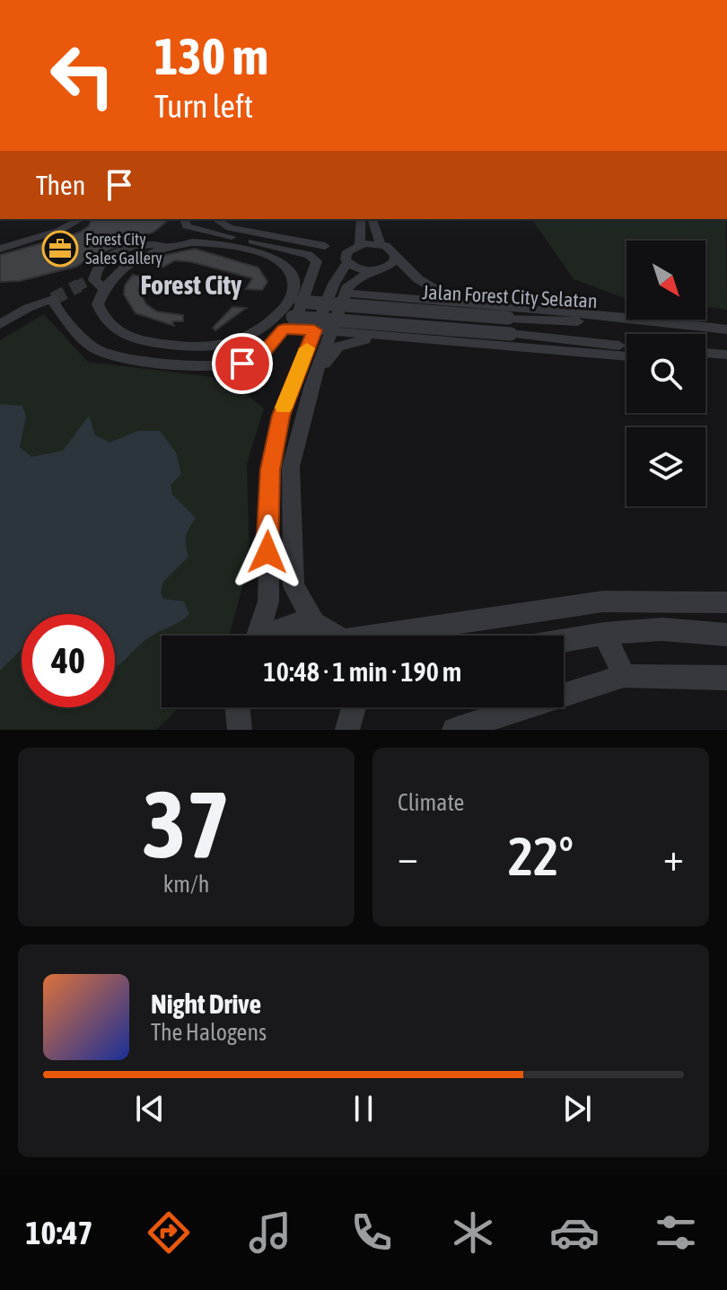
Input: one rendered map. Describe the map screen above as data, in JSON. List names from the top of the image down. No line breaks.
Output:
{"streets":{"street":["Jalan Forest City Selatan"]},"districts":["Forest City"],"places":{"office":["Forest City Sales Gallery"]},"north":"bottom right","page":{"turn":["130 m","Turn left"],"then":"Then","limit":"40","trip":"10:48 · 1 min · 190 m","tile":[["37","km/h"],"Climate"],"heat":["−","22°","+"],"song":["Night Drive","The Halogens"],"tabs":"10:47"}}
